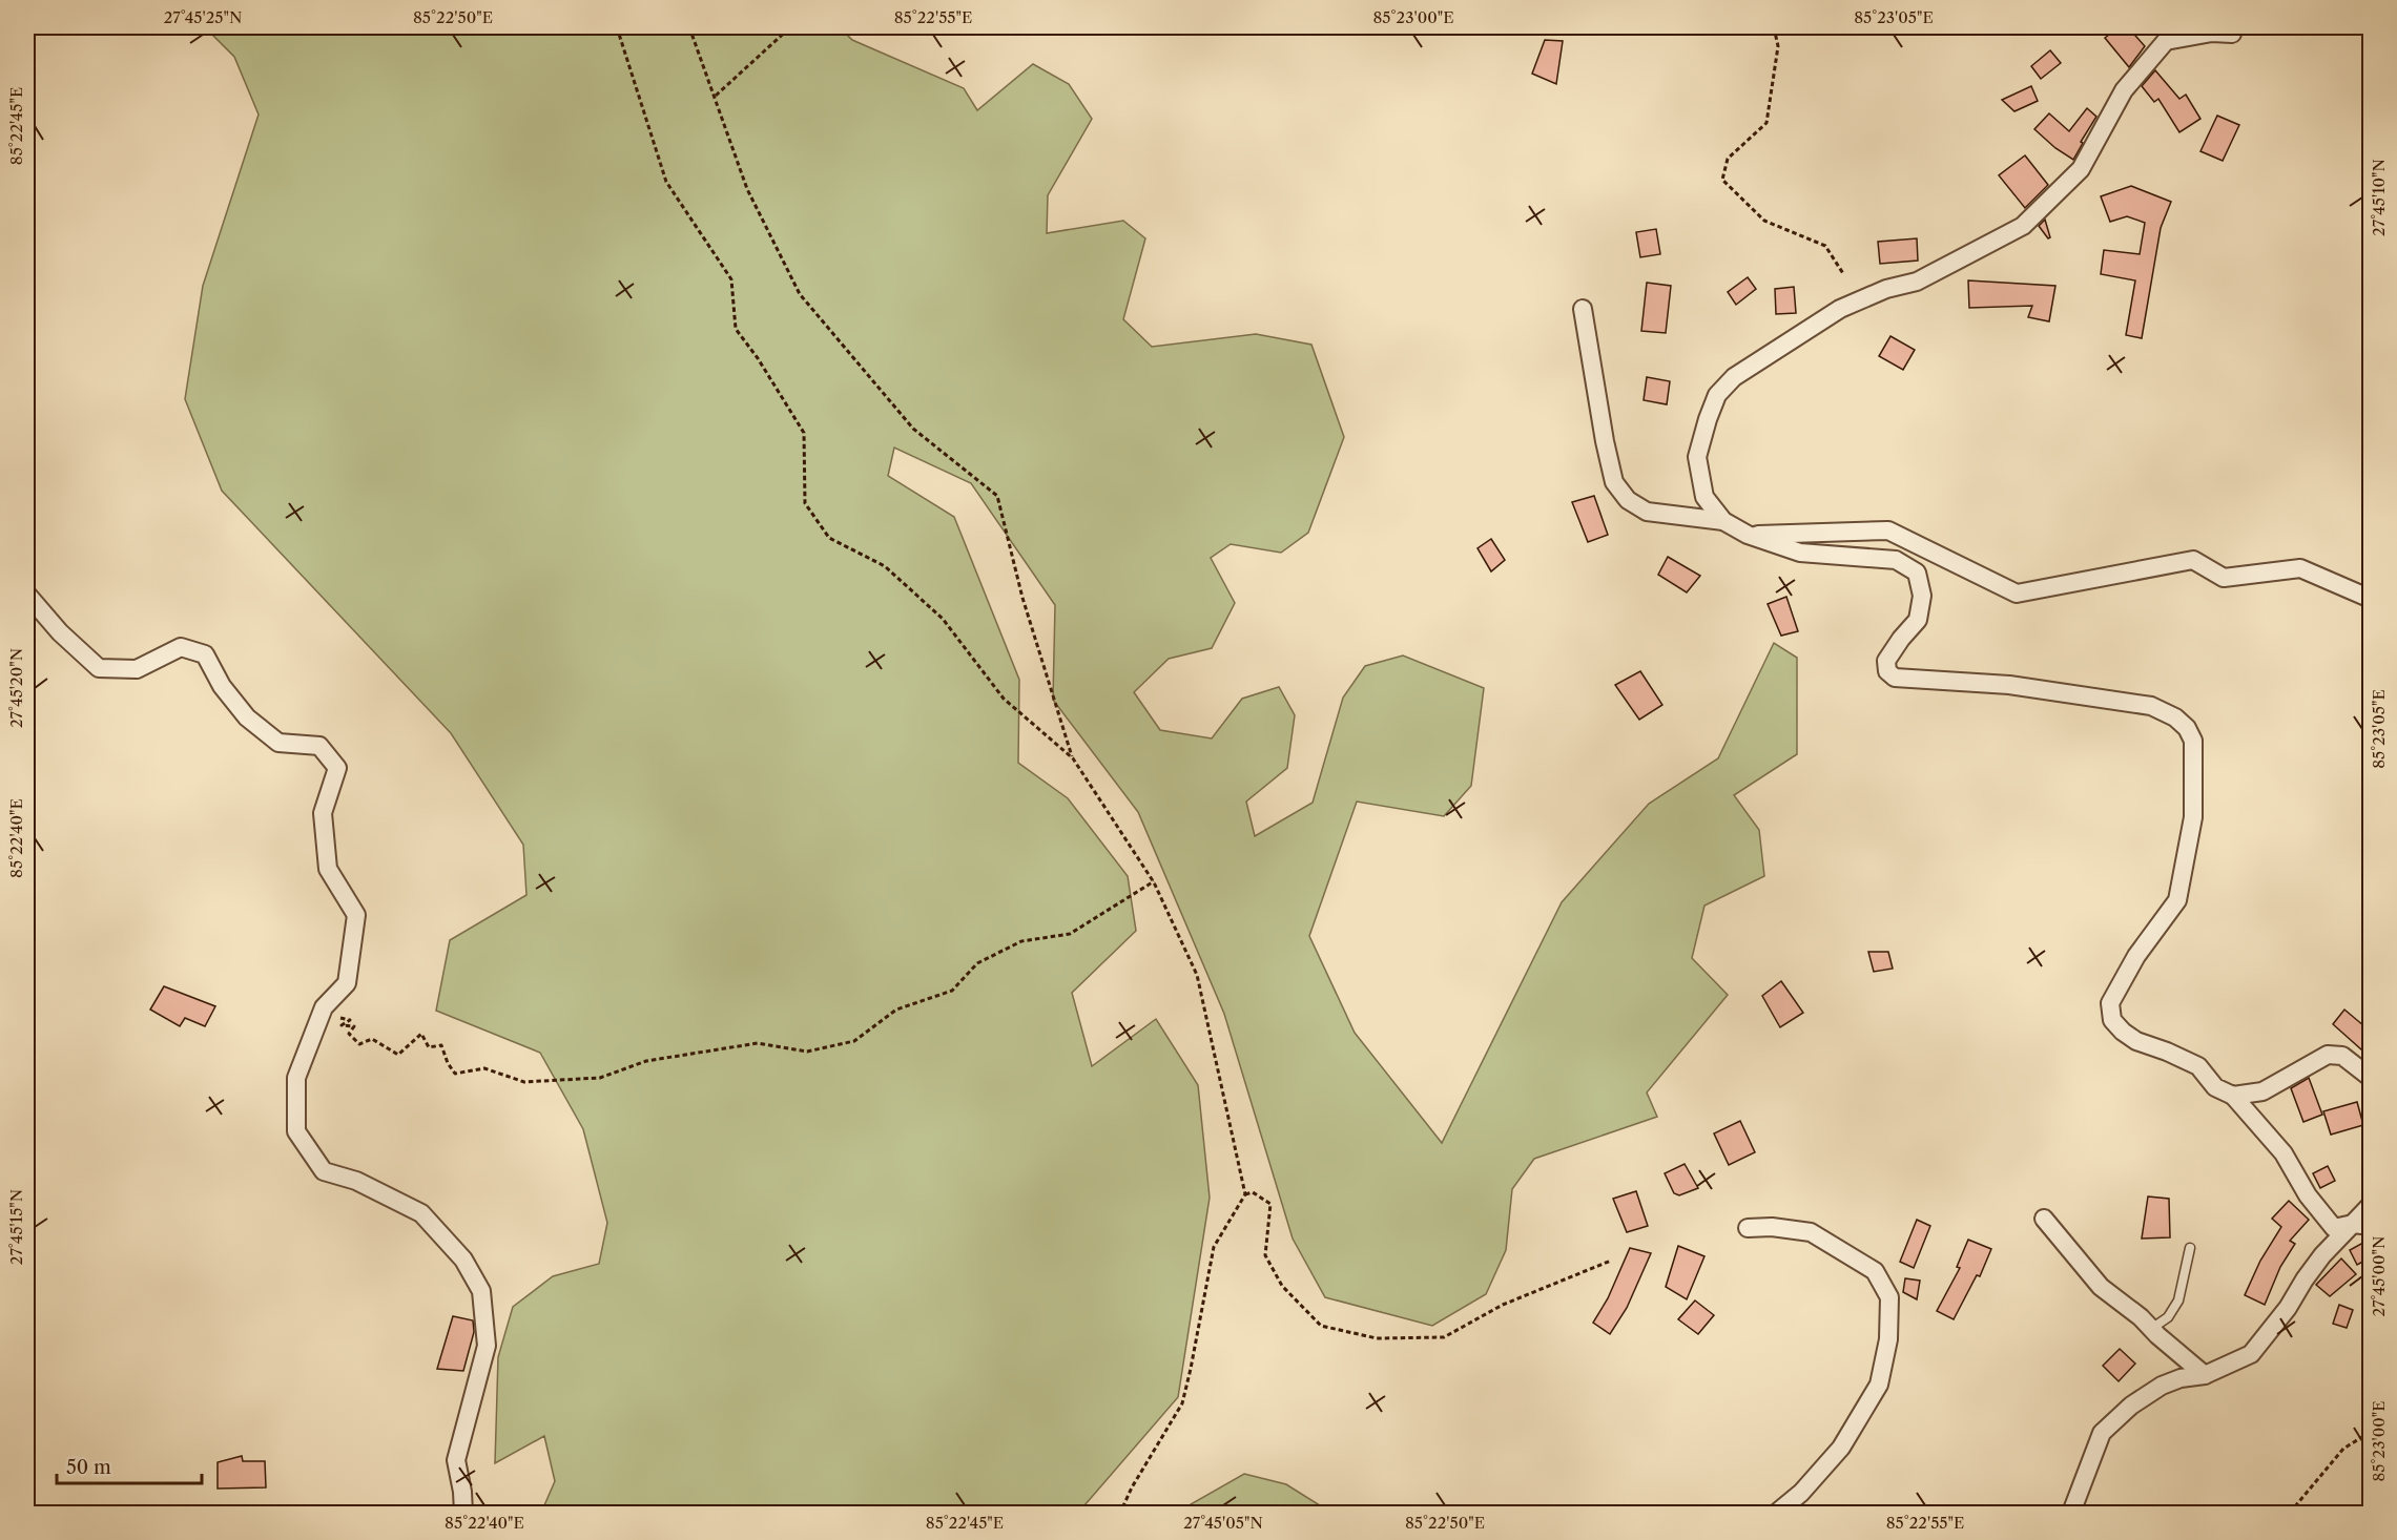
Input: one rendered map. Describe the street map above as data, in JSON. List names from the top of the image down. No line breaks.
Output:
{"scale_bar":"50 m","coordinates":["27°45'25\"N","85°22'50\"E","85°22'55\"E","85°23'00\"E","85°23'05\"E","85°22'45\"E","27°45'10\"N","27°45'20\"N","85°22'40\"E","27°45'15\"N","27°45'00\"N","27°45'05\"N"]}
